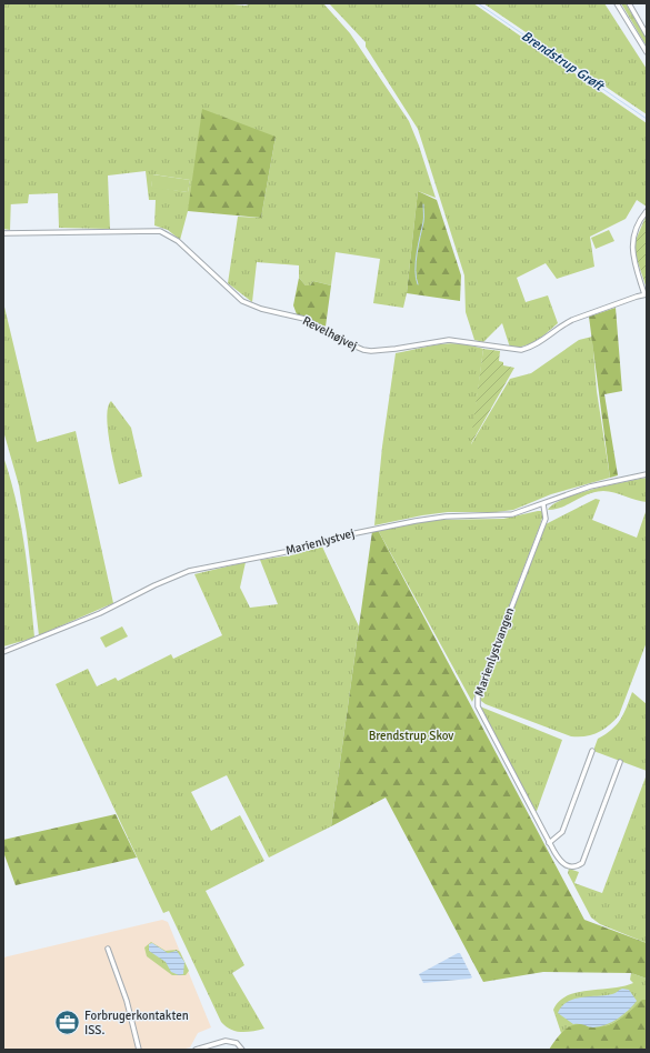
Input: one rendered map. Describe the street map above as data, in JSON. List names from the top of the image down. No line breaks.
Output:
{"streets":{"street":["Revelhøjvej","Marienlystvej","Marienlystvangen"]},"crossings":[["Marienlystvej","Marienlystvangen"]],"water":["Brendstrup Grøft"],"parks":["Brendstrup Skov"],"places":{"office":["Forbrugerkontakten ISS."]}}
